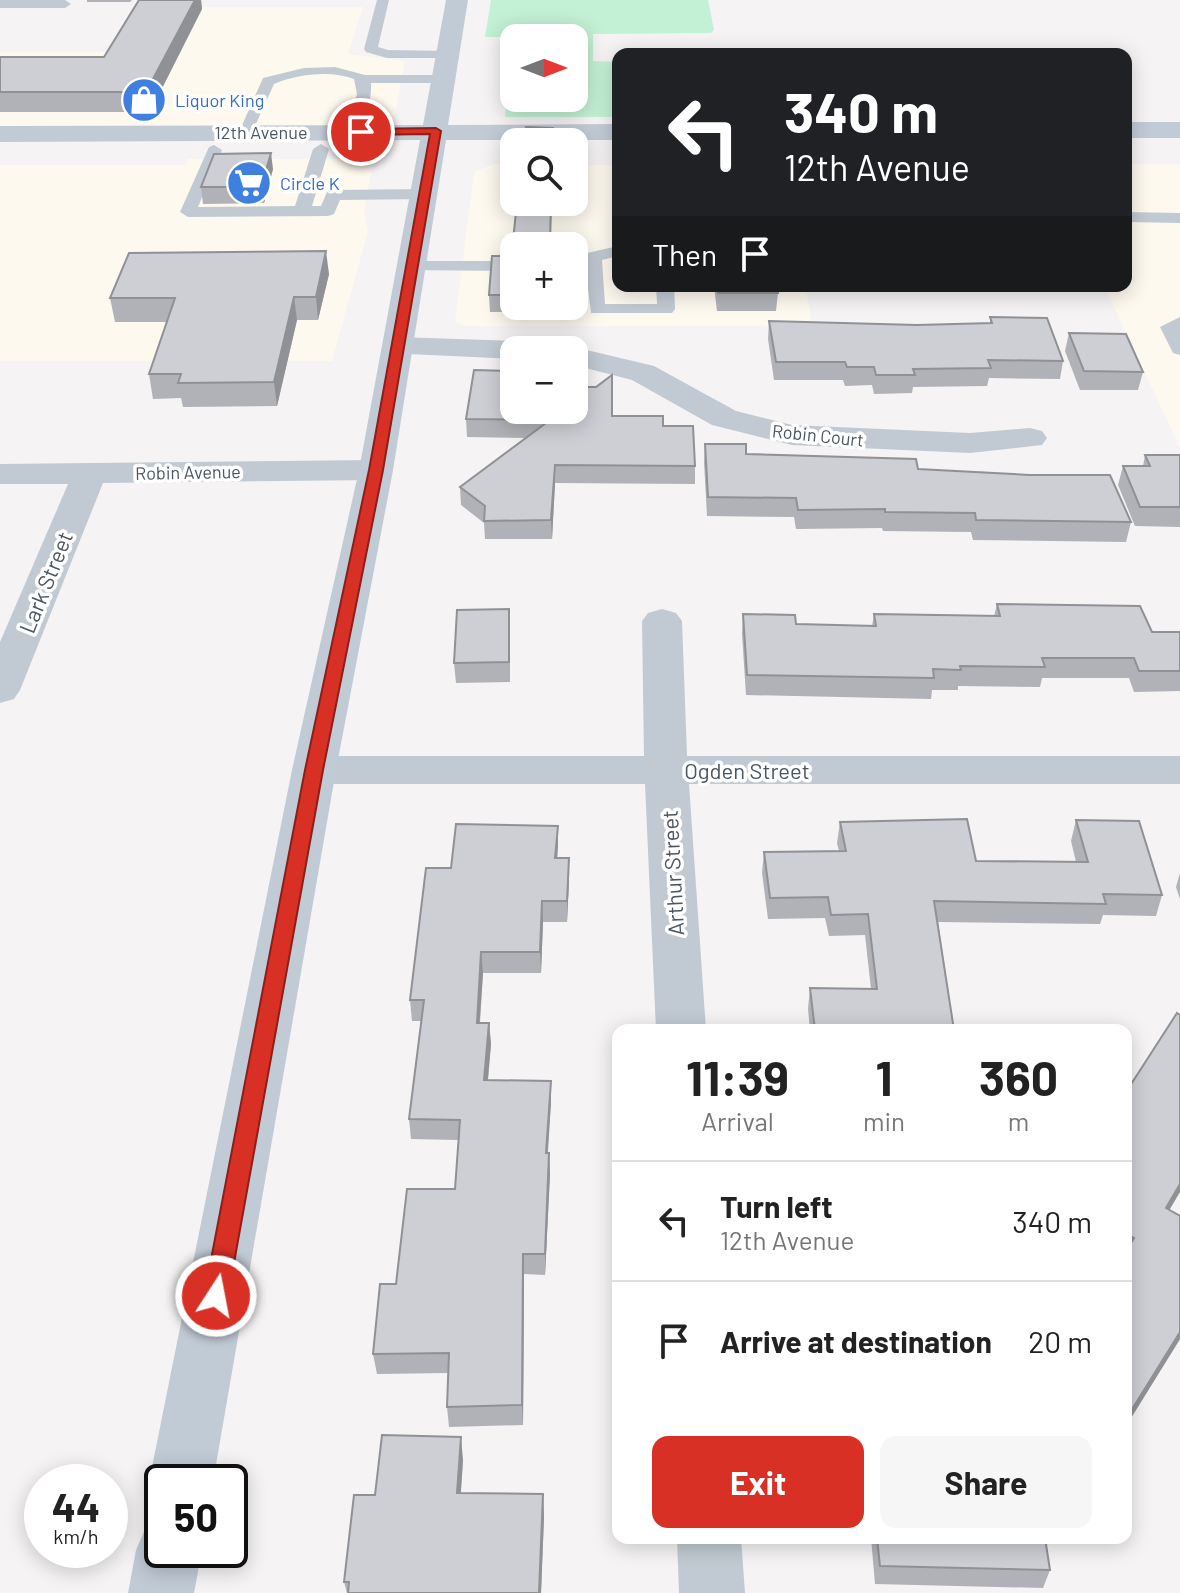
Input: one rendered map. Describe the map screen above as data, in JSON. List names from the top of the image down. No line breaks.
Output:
{"streets":{"main road":["12th Avenue"],"street":["Robin Court","Robin Avenue","Lark Street","Ogden Street","Arthur Street"]},"crossings":[["Robin Avenue","Lark Street"],["Ogden Street","Arthur Street"]],"places":{"shop":["Liquor King"],"supermarket":["Circle K"]},"north":"right","page":{"map_buttons":["+","−"],"turn":["340 m","12th Avenue"],"then":"Then","eta":["11:39","Arrival","1","min","360","m"],"list":[{"name":"Turn left","note":"12th Avenue","value":"340 m"},{"name":"Arrive at destination","value":"20 m"}],"buttons":["Exit","Share"],"speed":"44 km/h","limit":"50"}}
